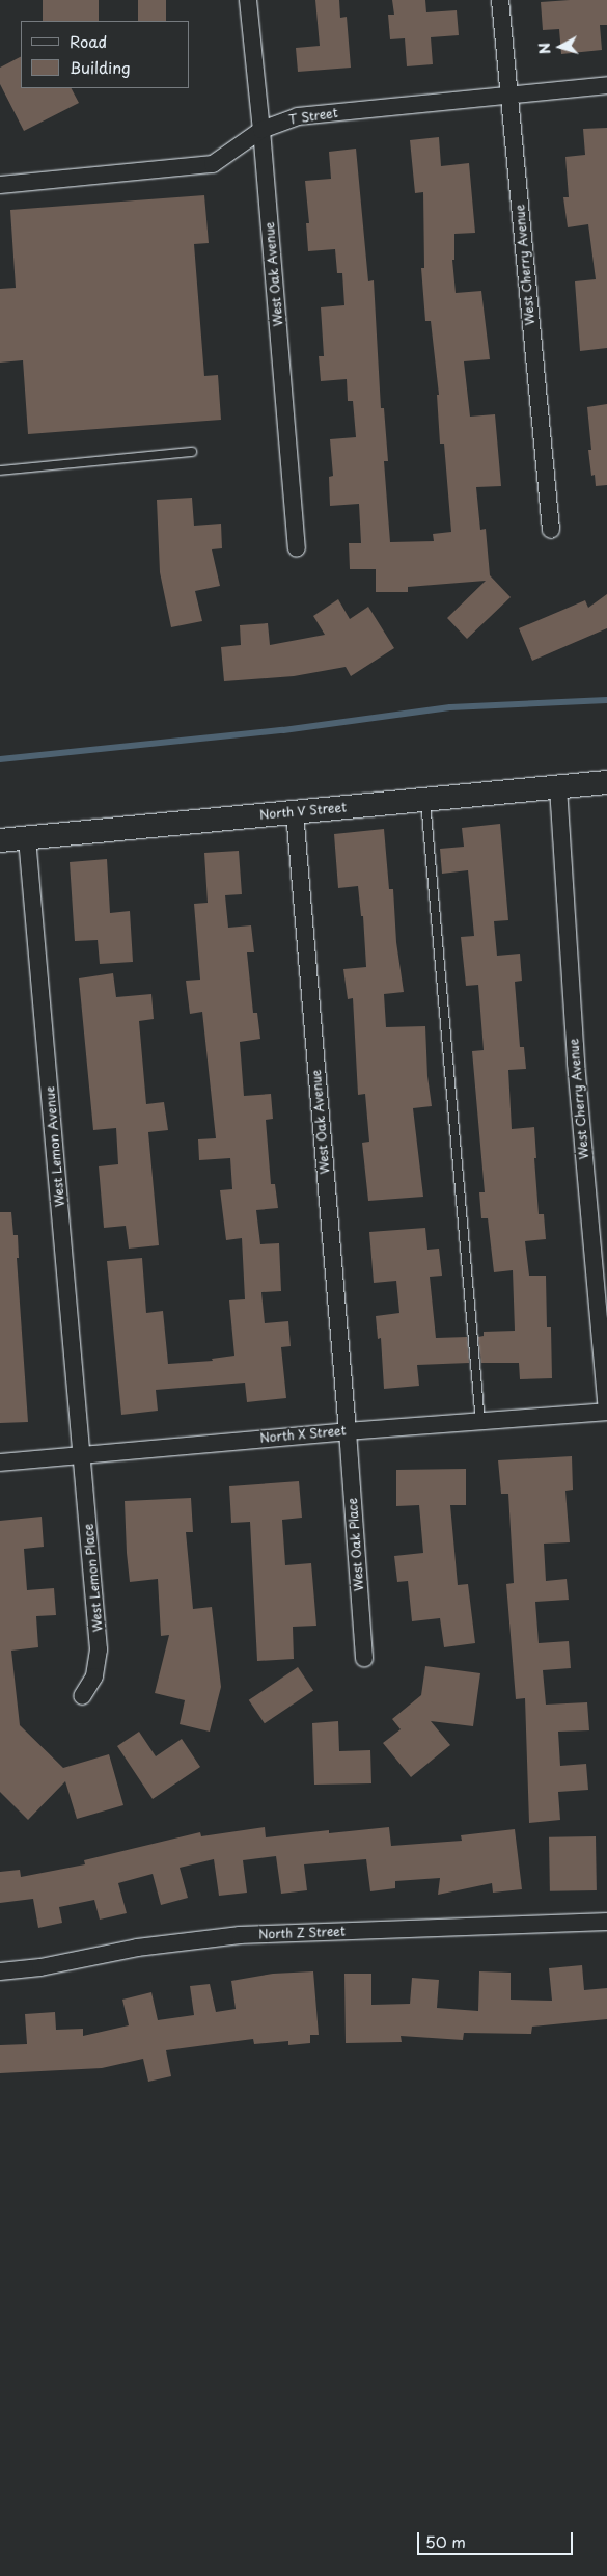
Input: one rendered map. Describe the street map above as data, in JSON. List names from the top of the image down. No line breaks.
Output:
{"streets":{"street":["T Street","West Cherry Avenue","West Oak Avenue","North V Street","West Lemon Avenue","North X Street","West Oak Place","West Lemon Place","North Z Street"]},"crossings":[["T Street","West Cherry Avenue"],["T Street","West Oak Avenue"],["West Cherry Avenue","North V Street"],["West Cherry Avenue","North X Street"],["West Oak Avenue","North V Street"],["West Oak Avenue","North X Street"],["West Oak Avenue","West Oak Place"],["North V Street","West Lemon Avenue"],["West Lemon Avenue","North X Street"],["West Lemon Avenue","West Lemon Place"],["North X Street","West Oak Place"],["North X Street","West Lemon Place"]],"legend":["Road","Building"],"scale_bar":"50 m","north":"left"}
